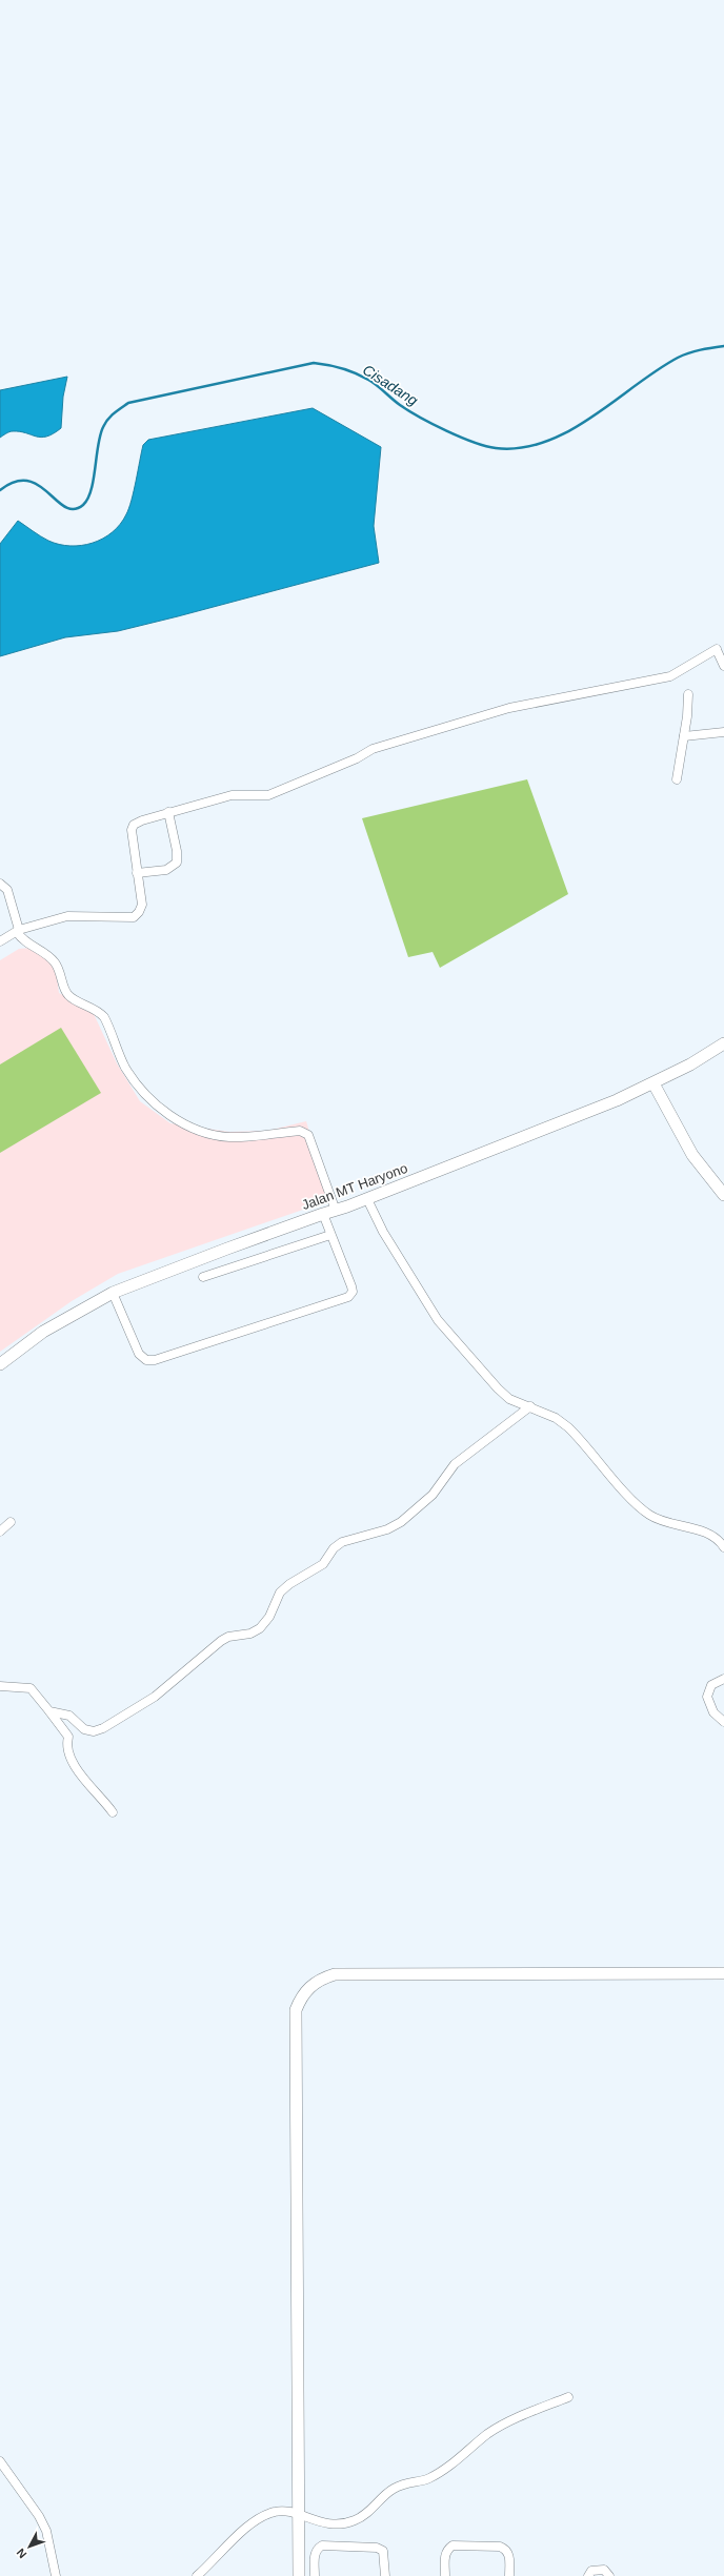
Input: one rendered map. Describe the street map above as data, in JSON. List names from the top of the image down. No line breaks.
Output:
{"streets":{"street":["Jalan MT Haryono"]},"water":["Cisadang"],"north":"bottom left"}
